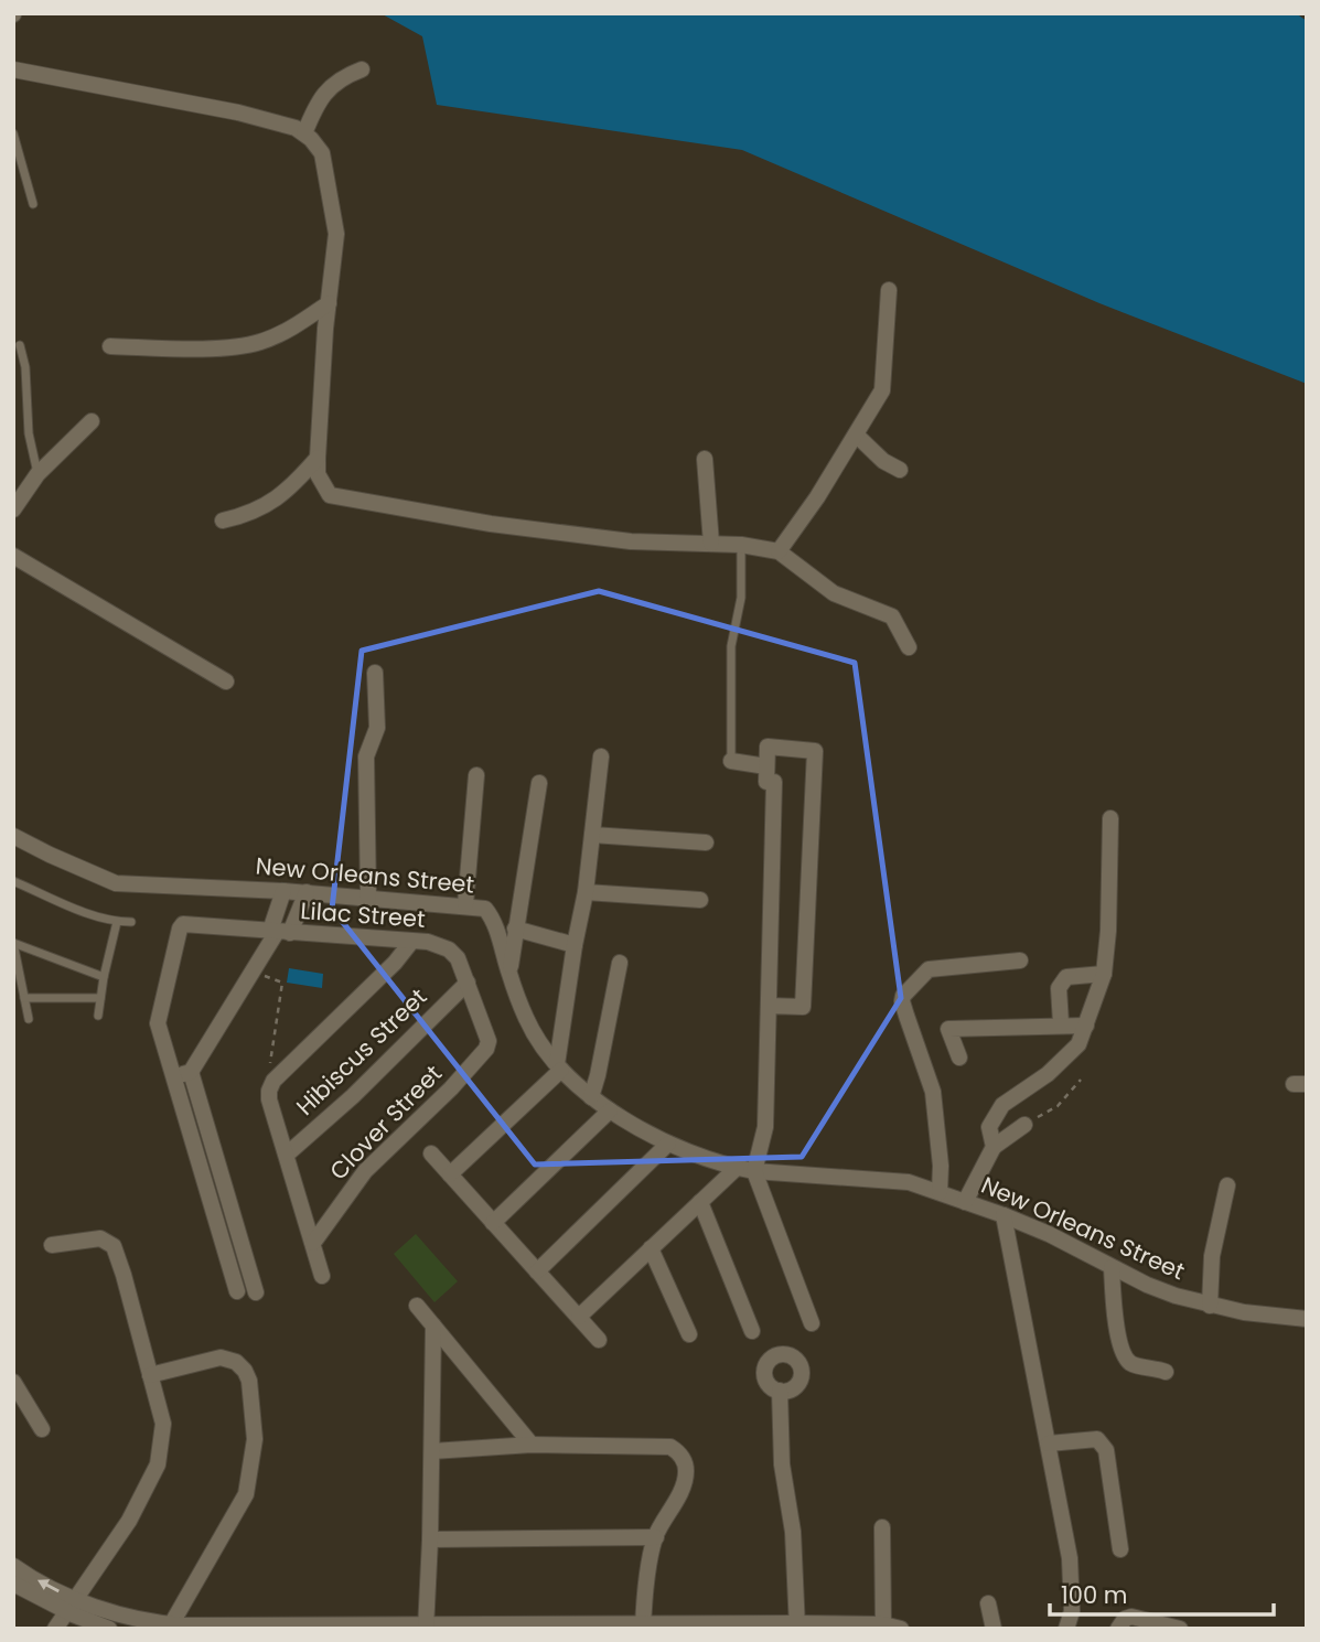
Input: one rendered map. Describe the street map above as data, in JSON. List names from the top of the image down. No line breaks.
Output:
{"streets":{"street":["New Orleans Street","Lilac Street","Hibiscus Street","Clover Street"]},"crossings":[["Lilac Street","Hibiscus Street"],["Lilac Street","Clover Street"]],"scale_bar":"100 m"}
